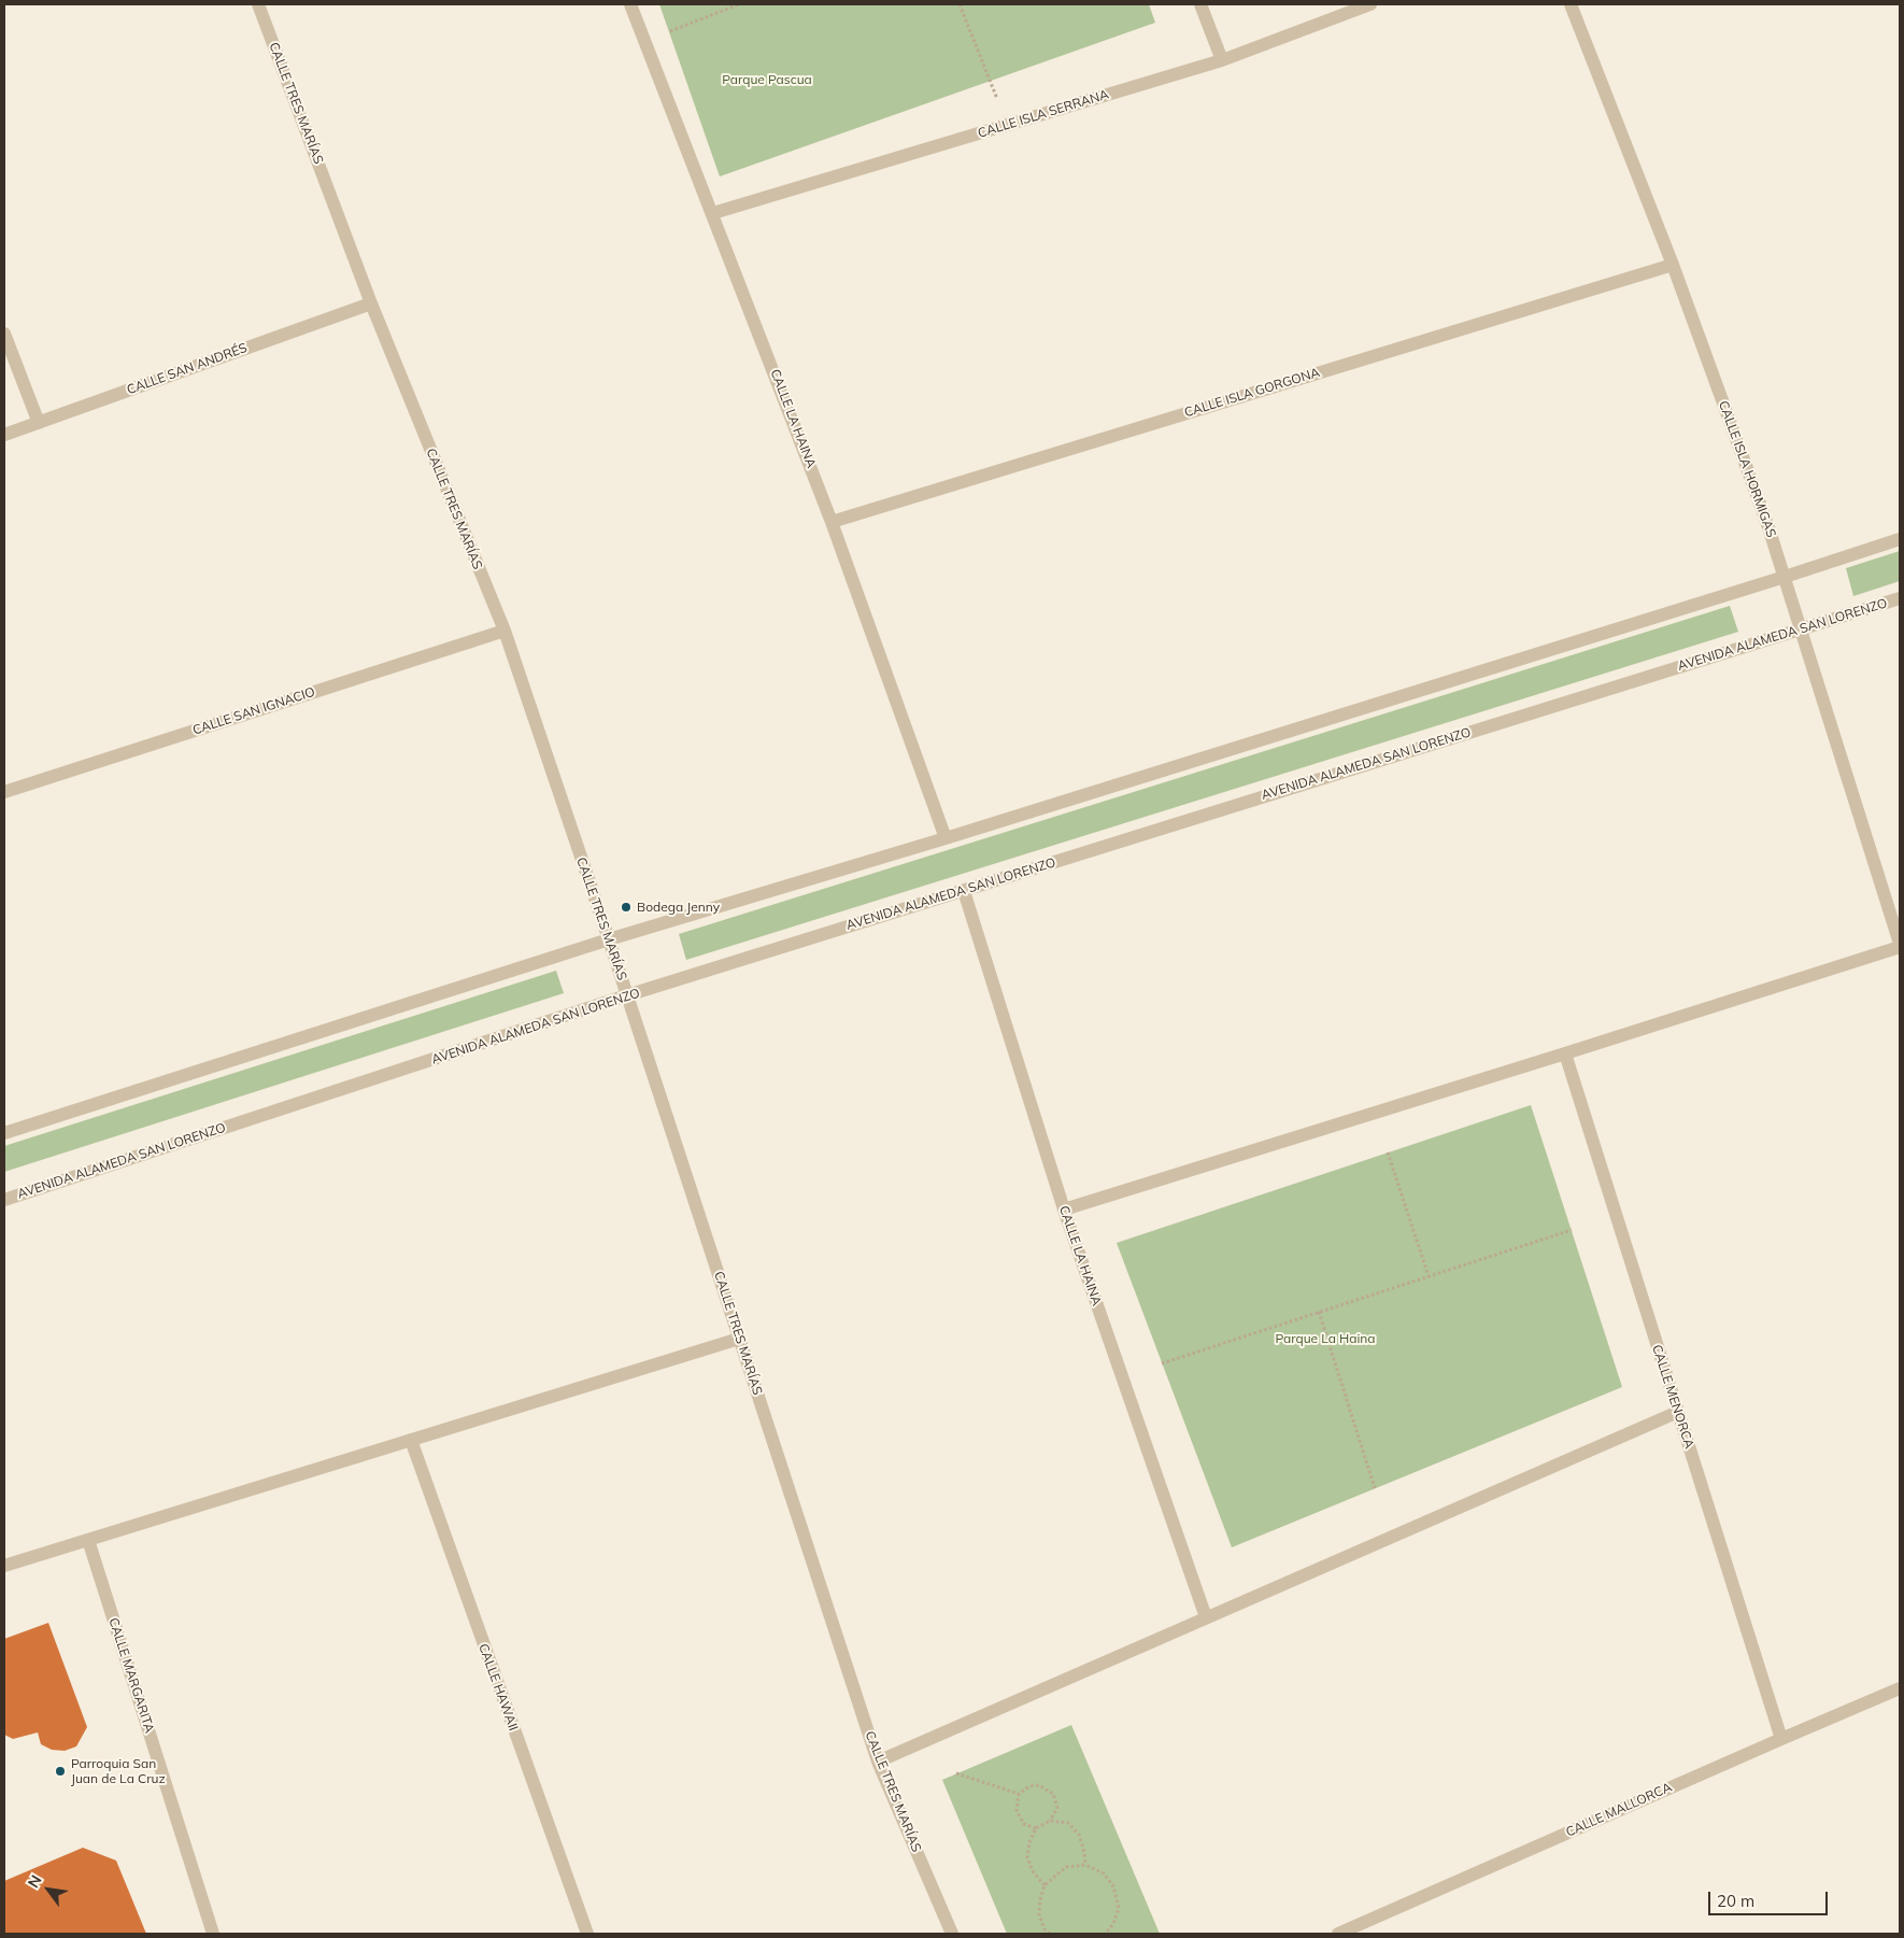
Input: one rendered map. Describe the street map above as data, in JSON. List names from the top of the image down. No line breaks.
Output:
{"streets":{"street":["CALLE TRES MARÍAS","CALLE ISLA SERRANA","CALLE SAN ANDRÉS","CALLE ISLA GORGONA","CALLE LA HAINA","CALLE ISLA HORMIGAS","AVENIDA ALAMEDA SAN LORENZO","CALLE SAN IGNACIO","CALLE MENORCA","CALLE MARGARITA","CALLE HAWAII","CALLE MALLORCA"]},"crossings":[["CALLE TRES MARÍAS","CALLE SAN ANDRÉS"],["CALLE TRES MARÍAS","AVENIDA ALAMEDA SAN LORENZO"],["CALLE TRES MARÍAS","CALLE SAN IGNACIO"],["CALLE ISLA SERRANA","CALLE LA HAINA"],["CALLE ISLA GORGONA","CALLE LA HAINA"],["CALLE ISLA GORGONA","CALLE ISLA HORMIGAS"],["CALLE LA HAINA","AVENIDA ALAMEDA SAN LORENZO"],["CALLE ISLA HORMIGAS","AVENIDA ALAMEDA SAN LORENZO"],["CALLE MENORCA","CALLE MALLORCA"]],"parks":["Parque Pascua","Parque La Haina"],"places":["Bodega Jenny","Parroquia San Juan de La Cruz"],"scale_bar":"20 m","north":"top left"}
